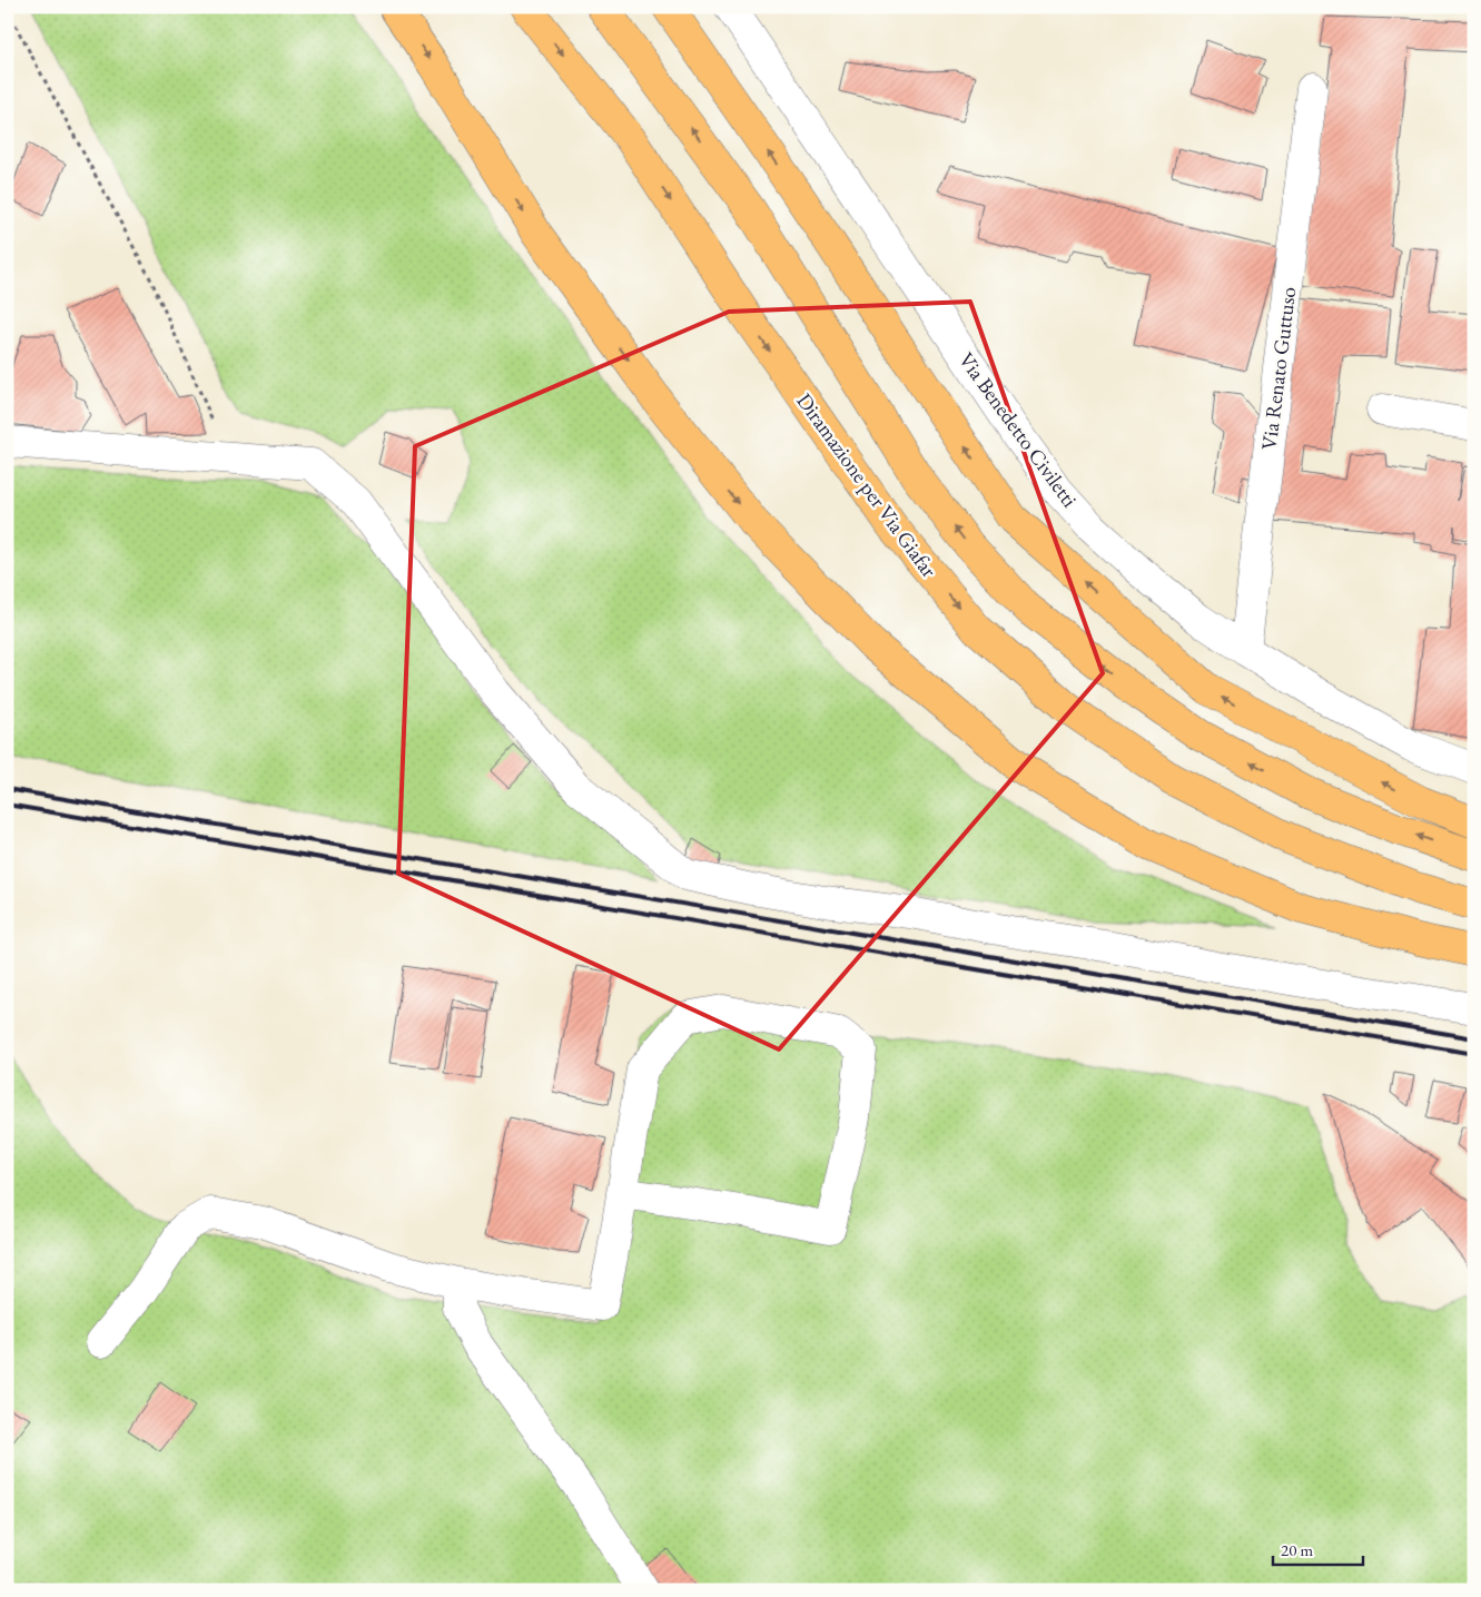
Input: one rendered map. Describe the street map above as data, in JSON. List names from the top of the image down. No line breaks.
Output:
{"streets":{"highway":["Diramazione per Via Giafar"],"street":["Via Renato Guttuso","Via Benedetto Civiletti"]},"crossings":[["Via Renato Guttuso","Via Benedetto Civiletti"]],"scale_bar":"20 m"}
